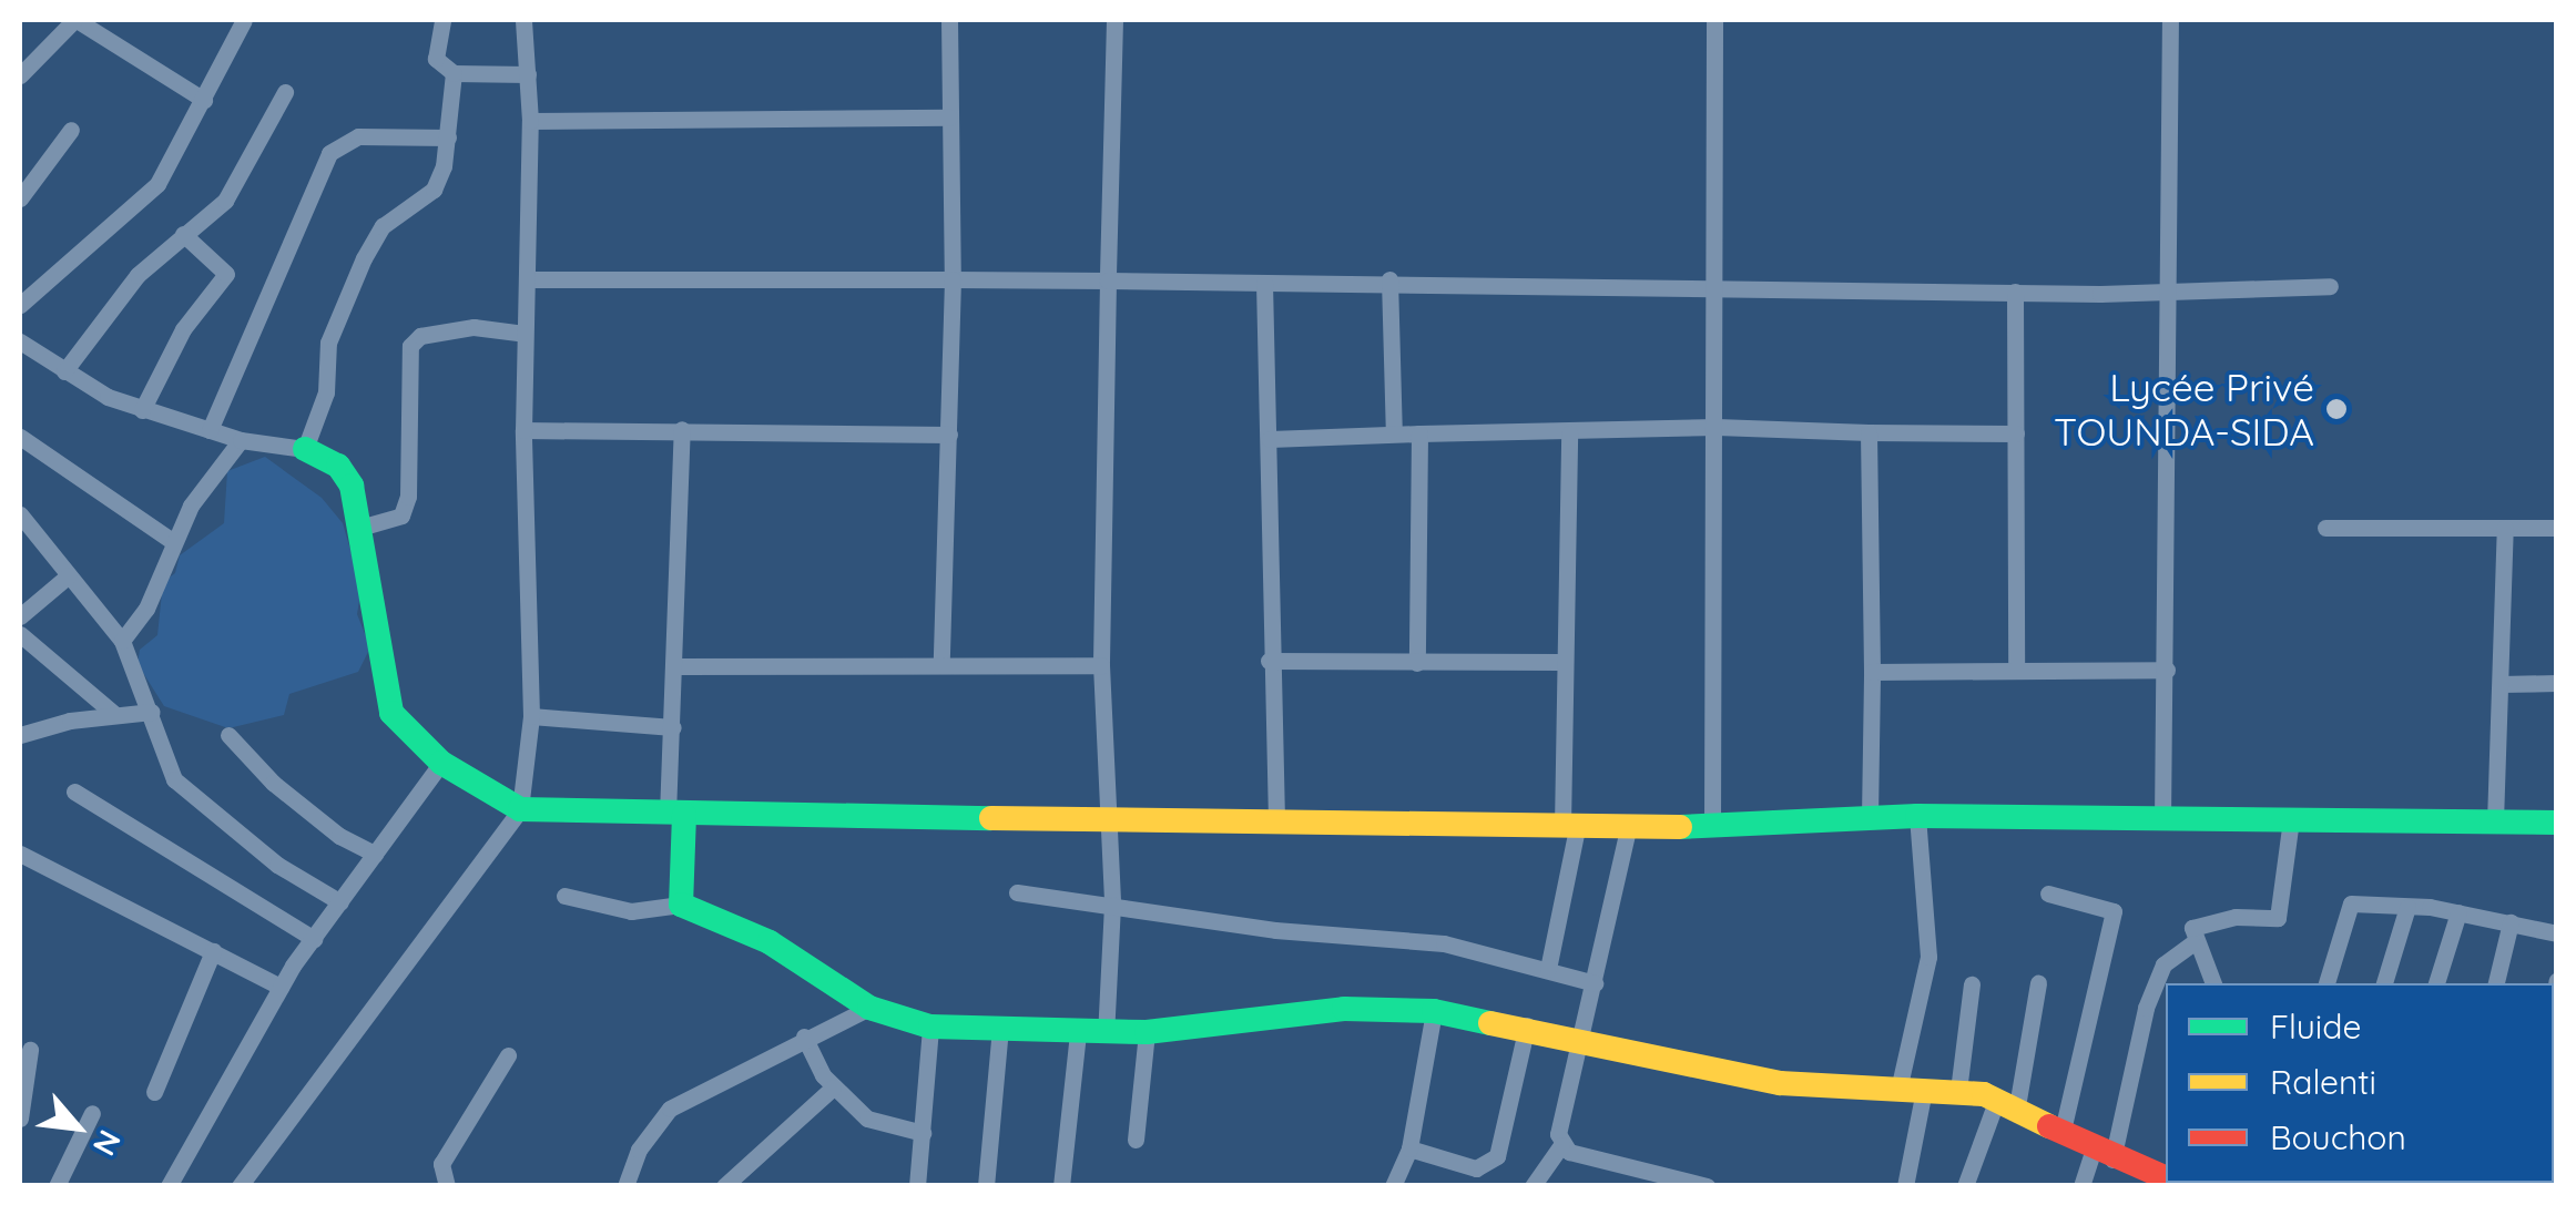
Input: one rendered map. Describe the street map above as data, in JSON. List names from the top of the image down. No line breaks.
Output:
{"places":["Lycée Privé TOUNDA-SIDA"],"legend":["Fluide","Ralenti","Bouchon"],"north":"bottom right"}
